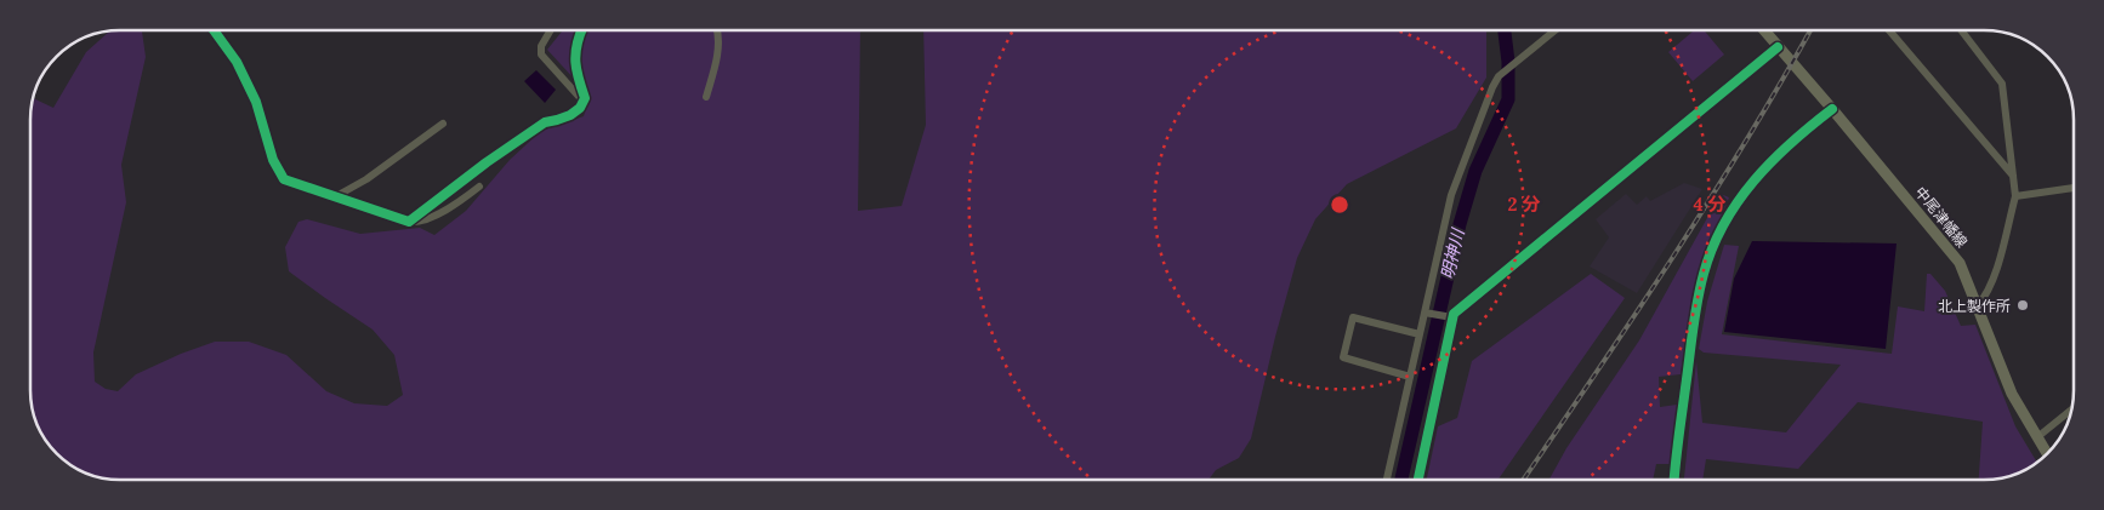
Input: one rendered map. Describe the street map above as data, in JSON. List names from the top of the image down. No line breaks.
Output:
{"streets":{"main road":["中尾津幡線"]},"water":["明神川"],"places":["北上製作所"],"rings":["2 分","4 分"]}
